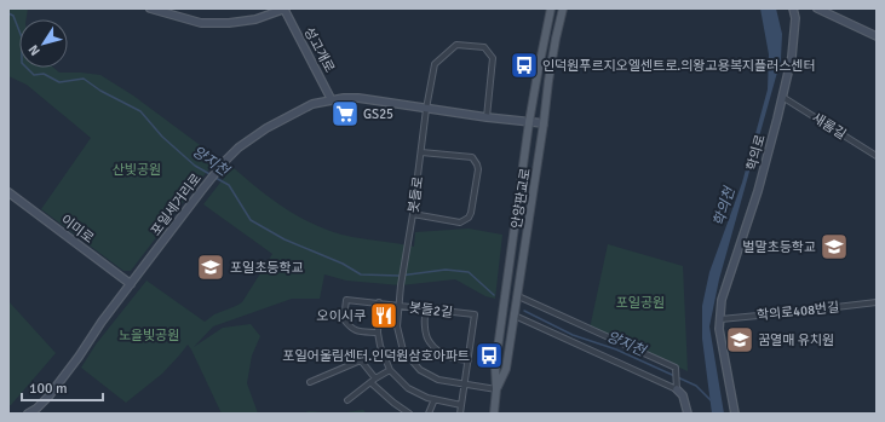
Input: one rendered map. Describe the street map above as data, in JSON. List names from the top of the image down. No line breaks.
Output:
{"streets":{"main road":["안양판교로"],"street":["성고개로","새롬길","학의로","봇들로","포일세거리로","이미로","봇들2길","학의로408번길"]},"crossings":[["성고개로","포일세거리로"],["새롬길","학의로"],["학의로","학의로408번길"],["봇들로","안양판교로"],["봇들로","포일세거리로"],["봇들로","봇들2길"],["안양판교로","포일세거리로"],["포일세거리로","이미로"]],"water":["양지천","학의천"],"parks":["산빛공원","포일공원","노을빛공원"],"places":{"bus stop":["인덕원푸르지오엘센트로.의왕고용복지플러스센터","포일어울림센터.인덕원삼호아파트"],"supermarket":["GS25"],"school or university":["벌말초등학교","포일초등학교","꿈열매 유치원"],"restaurant":["오이시쿠"]},"scale_bar":"100 m","north":"bottom left"}
